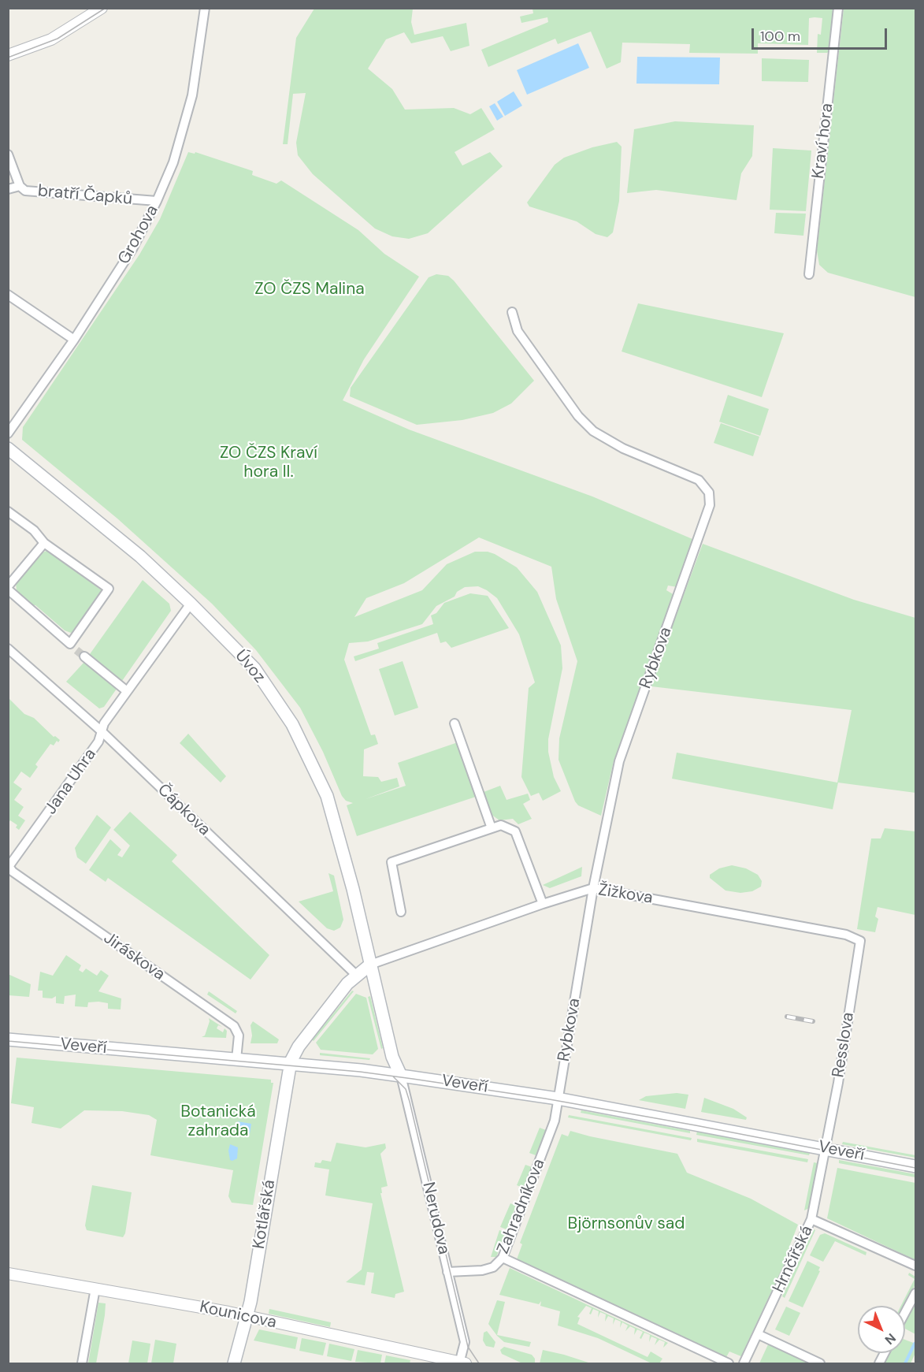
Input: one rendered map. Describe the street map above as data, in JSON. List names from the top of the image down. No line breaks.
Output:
{"streets":{"main road":["Úvoz","Veveří","Kotlářská"],"street":["Kraví hora","bratří Čapků","Grohova","Rybkova","Jana Uhra","Čápkova","Žižkova","Jiráskova","Resslova","Zahradníkova","Nerudova","Hrnčířská","Kounicova"]},"crossings":[["bratří Čapků","Grohova"],["Rybkova","Žižkova"],["Rybkova","Veveří"],["Rybkova","Zahradníkova"],["Úvoz","Jana Uhra"],["Úvoz","Žižkova"],["Úvoz","Veveří"],["Úvoz","Kotlářská"],["Úvoz","Nerudova"],["Jana Uhra","Čápkova"],["Jana Uhra","Jiráskova"],["Čápkova","Kotlářská"],["Žižkova","Resslova"],["Žižkova","Kotlářská"],["Jiráskova","Veveří"],["Resslova","Veveří"],["Resslova","Hrnčířská"],["Veveří","Zahradníkova"],["Veveří","Kotlářská"],["Veveří","Nerudova"],["Veveří","Hrnčířská"],["Zahradníkova","Nerudova"],["Kotlářská","Kounicova"],["Nerudova","Kounicova"]],"parks":["ZO ČZS Malina","ZO ČZS Kraví hora II.","Botanická zahrada","Björnsonův sad"],"scale_bar":"100 m","north":"bottom right"}
